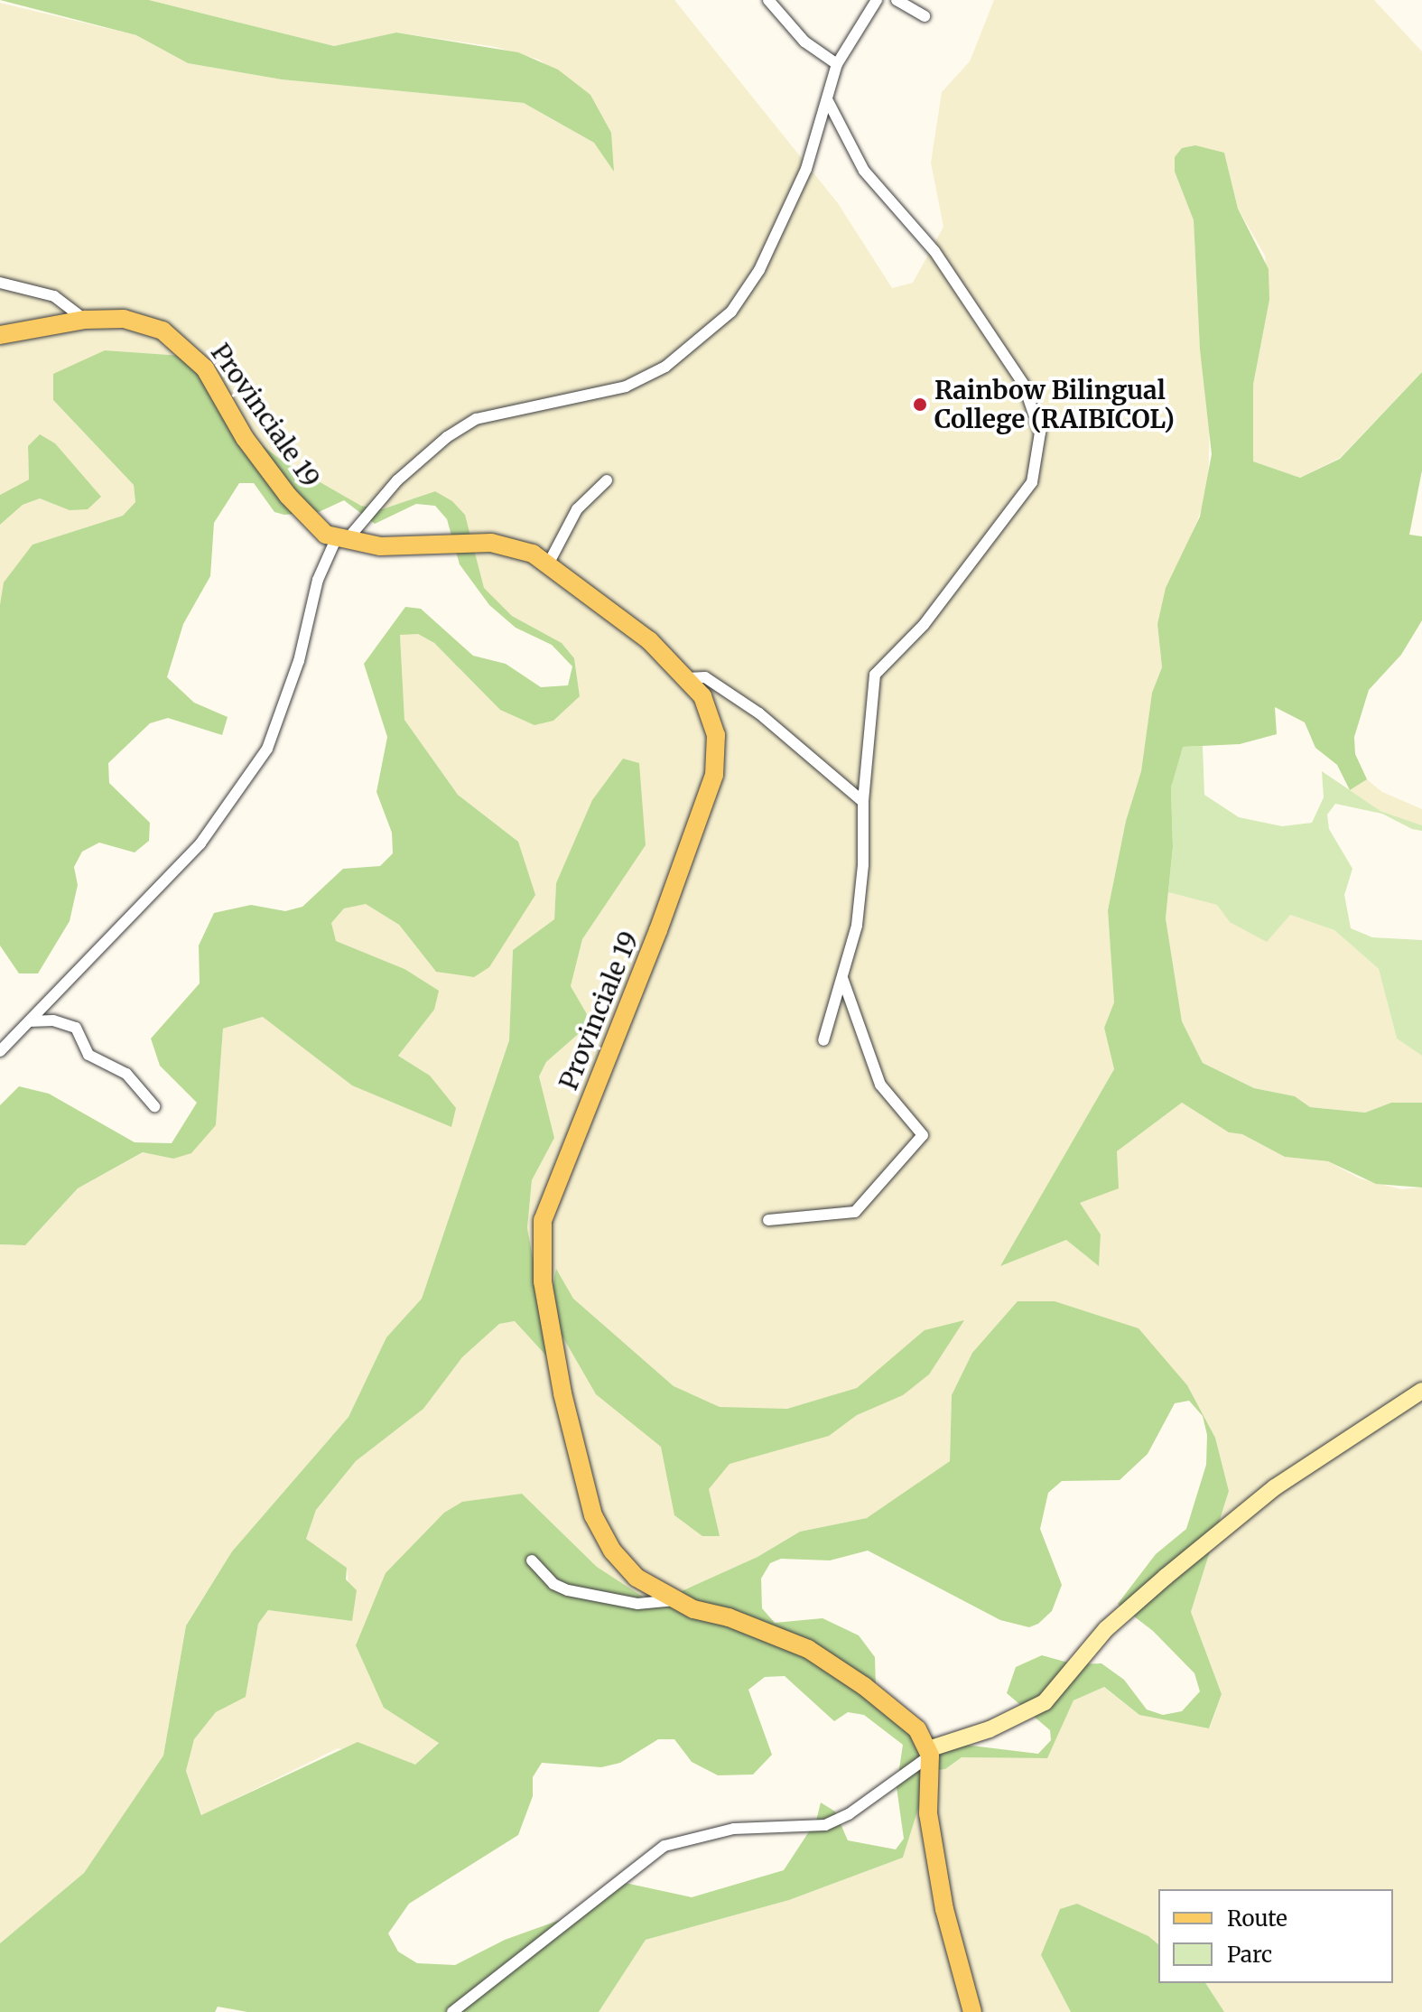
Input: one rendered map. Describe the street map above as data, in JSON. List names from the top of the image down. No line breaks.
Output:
{"streets":{"main road":["Provinciale 19"]},"places":["Rainbow Bilingual College (RAIBICOL)"],"legend":["Route","Parc"]}
